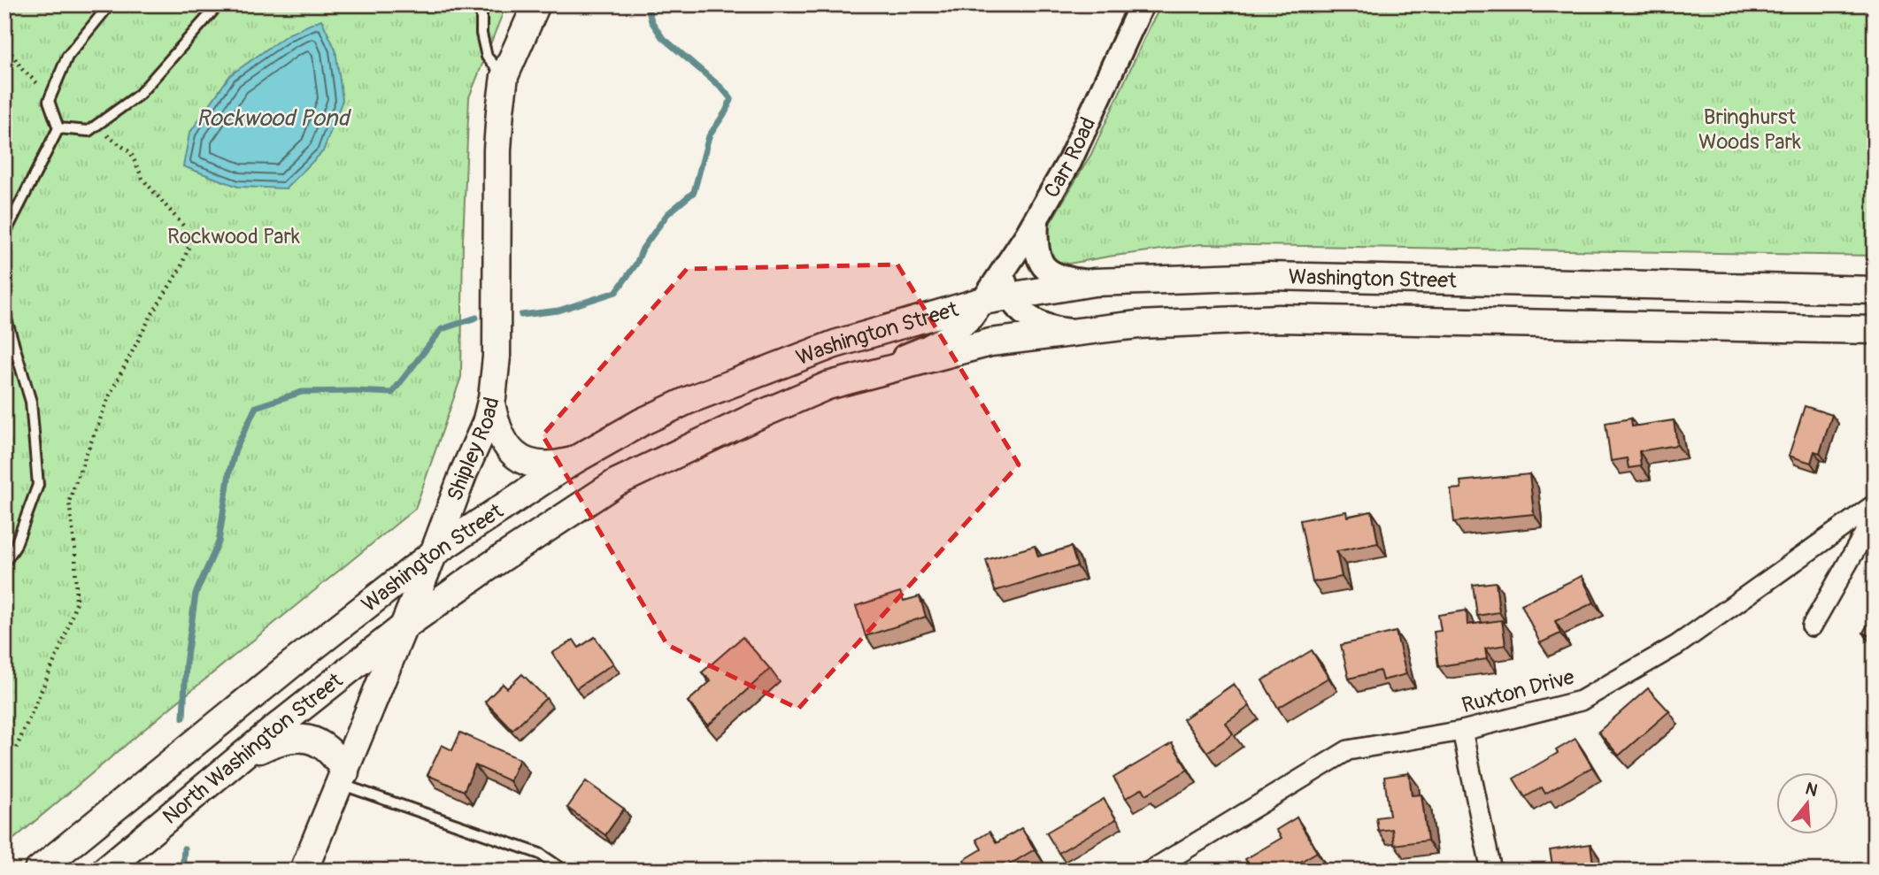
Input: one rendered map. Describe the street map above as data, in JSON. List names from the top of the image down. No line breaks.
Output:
{"streets":{"main road":["Washington Street","Shipley Road","North Washington Street"],"street":["Carr Road","Ruxton Drive"]},"crossings":[["Carr Road","Washington Street"],["Washington Street","Shipley Road"],["Washington Street","North Washington Street"],["Shipley Road","North Washington Street"]],"water":["Rockwood Pond"],"parks":["Bringhurst Woods Park","Rockwood Park"],"north":"top"}
